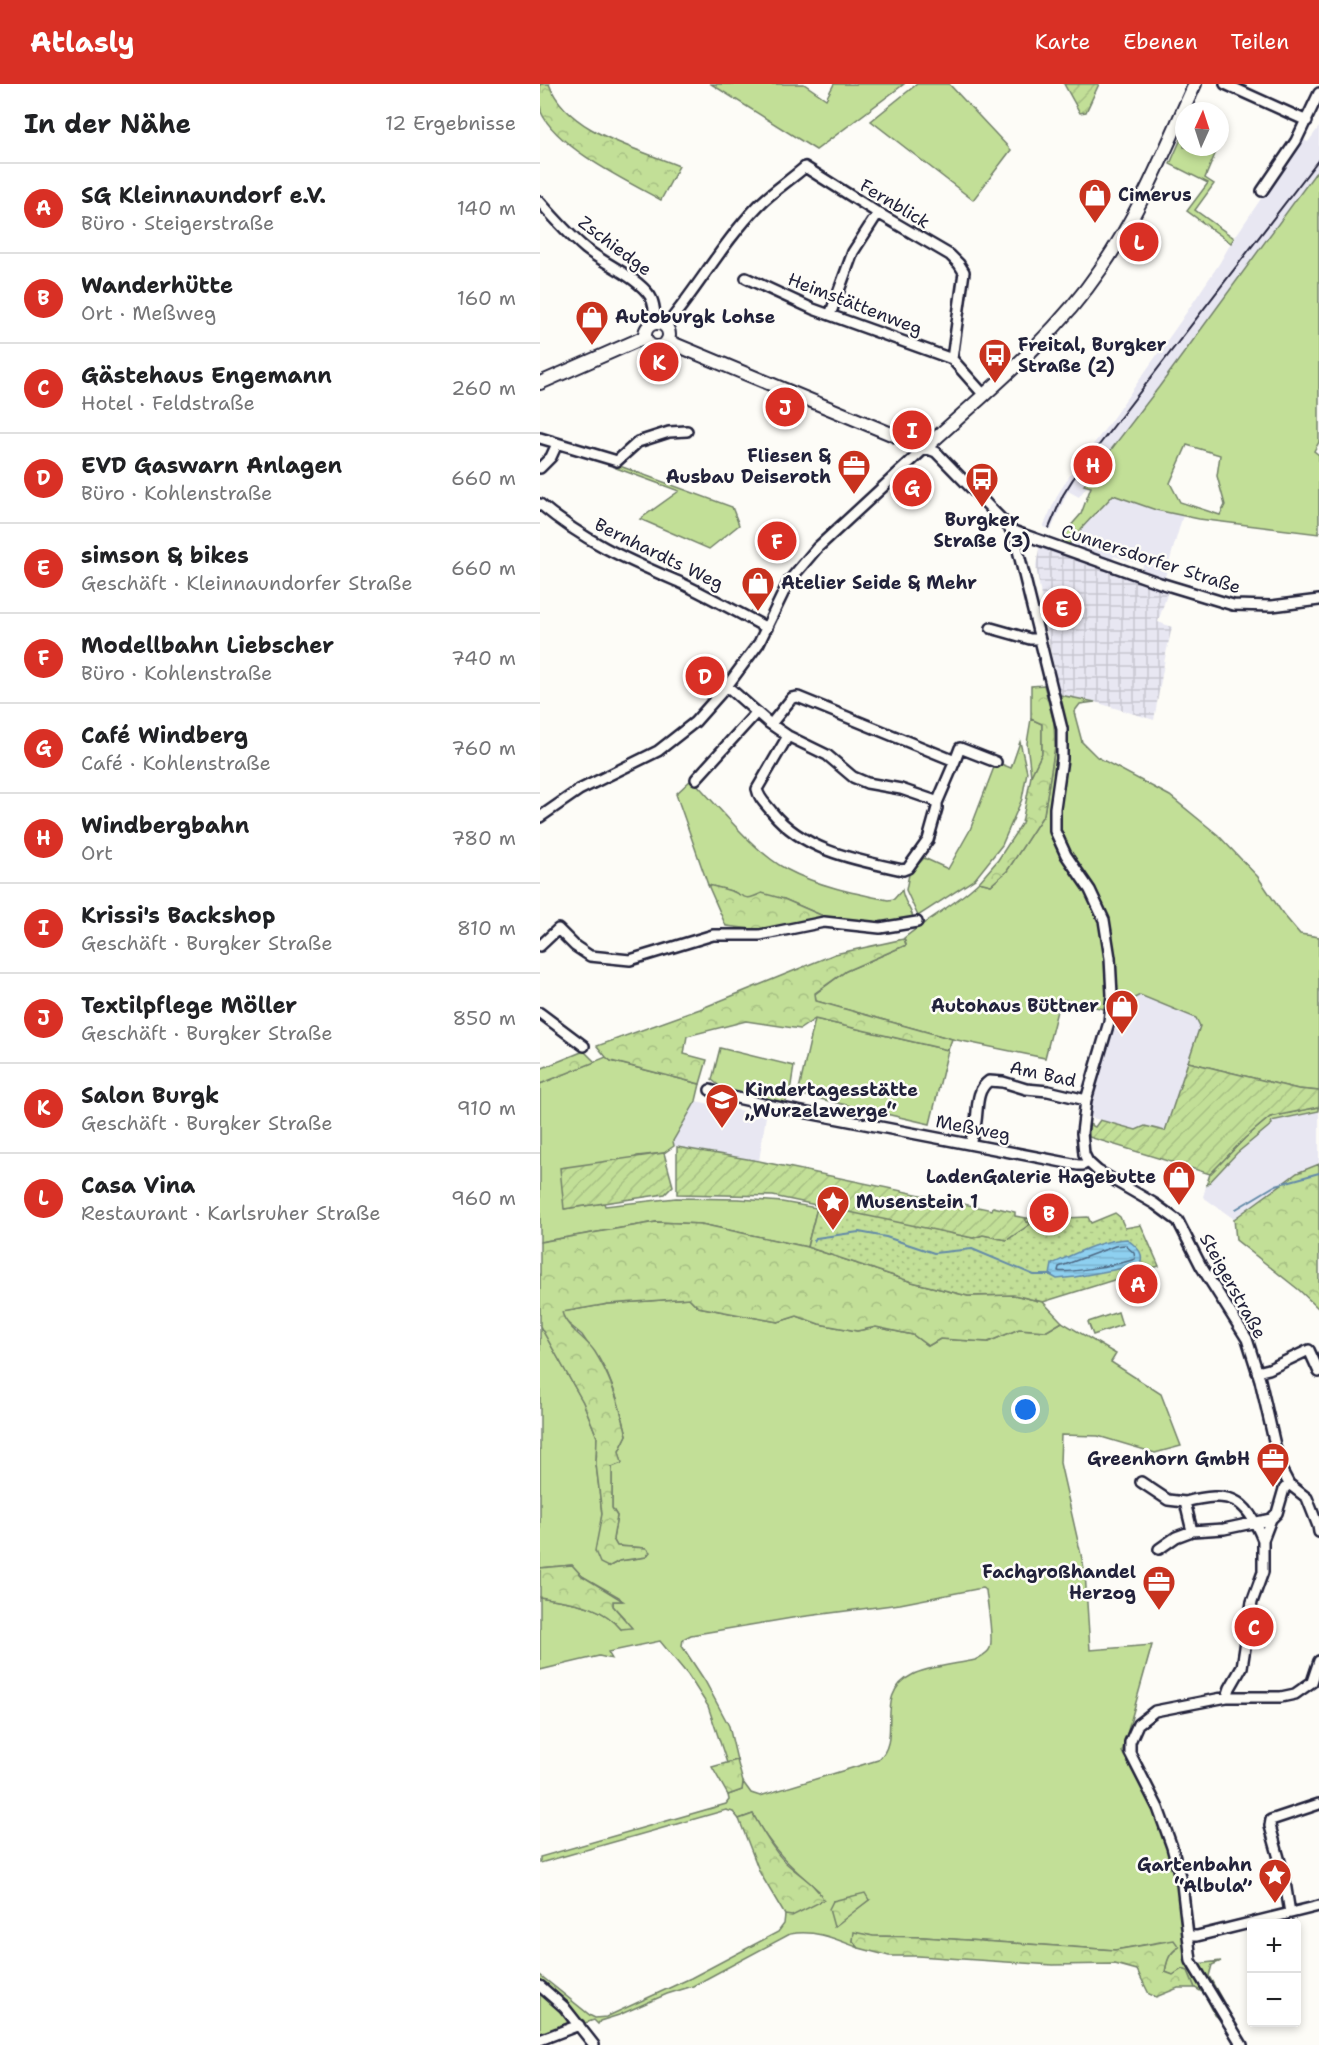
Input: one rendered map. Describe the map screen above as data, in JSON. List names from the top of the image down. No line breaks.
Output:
{"streets":{"street":["Fernblick","Zschiedge","Heimstättenweg","Bernhardts Weg","Cunnersdorfer Straße","Am Bad","Meßweg","Steigerstraße"]},"crossings":[["Fernblick","Zschiedge"],["Fernblick","Heimstättenweg"],["Am Bad","Meßweg"],["Meßweg","Steigerstraße"]],"places":{"shop":["Cimerus","Autoburgk Lohse","Atelier Seide & Mehr","Autohaus Büttner","LadenGalerie Hagebutte"],"bus stop":["Freital, Burgker Straße (2)","Burgker Straße (3)"],"office":["Fliesen & Ausbau Deiseroth","Greenhorn GmbH","Fachgroßhandel Herzog"],"school or university":["Kindertagesstätte „Wurzelzwerge“"],"place":["Musenstein 1","Gartenbahn “Albula”"]},"north":"top","page":{"header":"Atlasly","nav":["Karte","Ebenen","Teilen"],"heading":["In der Nähe","12 Ergebnisse"],"list":[{"mark":"A","name":"SG Kleinnaundorf e.V.","note":"Büro · Steigerstraße","value":"140 m"},{"mark":"B","name":"Wanderhütte","note":"Ort · Meßweg","value":"160 m"},{"mark":"C","name":"Gästehaus Engemann","note":"Hotel · Feldstraße","value":"260 m"},{"mark":"D","name":"EVD Gaswarn Anlagen","note":"Büro · Kohlenstraße","value":"660 m"},{"mark":"E","name":"simson & bikes","note":"Geschäft · Kleinnaundorfer Straße","value":"660 m"},{"mark":"F","name":"Modellbahn Liebscher","note":"Büro · Kohlenstraße","value":"740 m"},{"mark":"G","name":"Café Windberg","note":"Café · Kohlenstraße","value":"760 m"},{"mark":"H","name":"Windbergbahn","note":"Ort","value":"780 m"},{"mark":"I","name":"Krissi's Backshop","note":"Geschäft · Burgker Straße","value":"810 m"},{"mark":"J","name":"Textilpflege Möller","note":"Geschäft · Burgker Straße","value":"850 m"},{"mark":"K","name":"Salon Burgk","note":"Geschäft · Burgker Straße","value":"910 m"},{"mark":"L","name":"Casa Vina","note":"Restaurant · Karlsruher Straße","value":"960 m"}],"pins":["L","K","J","I","H","G","F","E","D","B","A","C"],"map_buttons":["+","−"]}}
